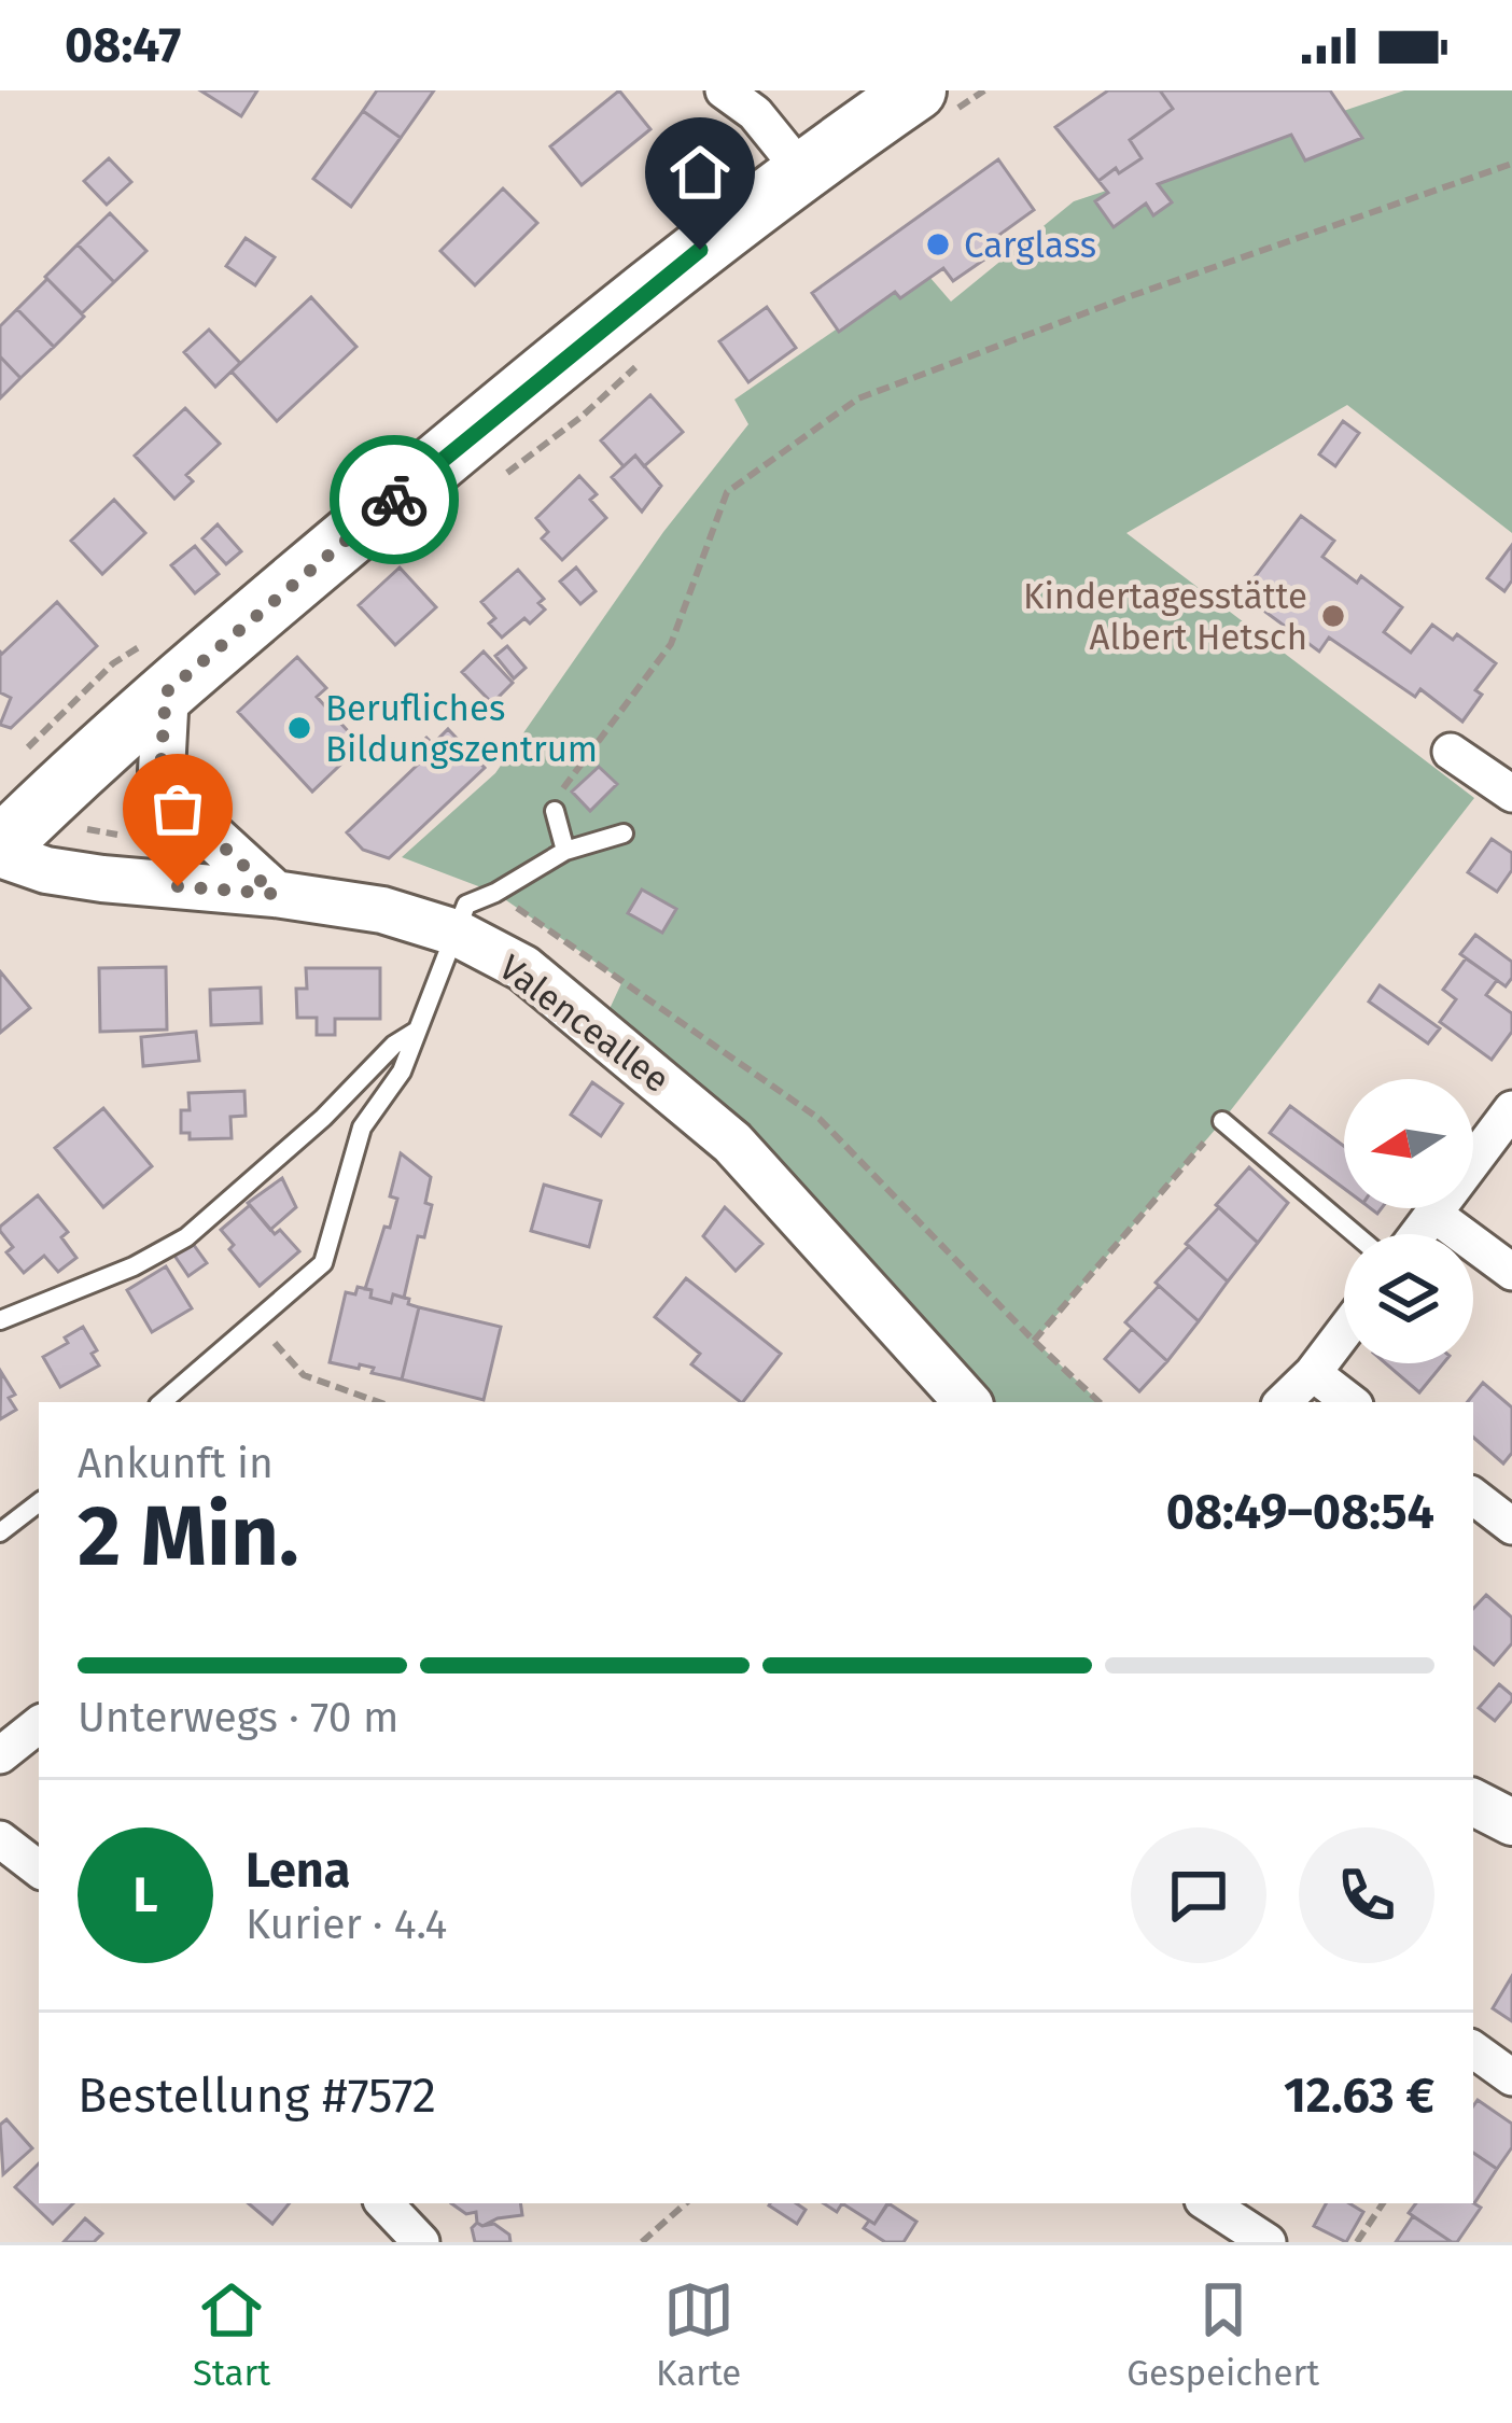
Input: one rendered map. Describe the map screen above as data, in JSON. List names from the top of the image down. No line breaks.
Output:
{"streets":{"street":["Valenceallee"]},"places":["Carglass","Kindertagesstätte Albert Hetsch","Berufliches Bildungszentrum"],"north":"left","page":{"status":"08:47","heading":["2 Min.","Ankunft in","08:49–08:54"],"panel":["Lena","Kurier · 4.4","Bestellung #7572","12.63 €"],"bar":"Unterwegs · 70 m","round":"L","tabs":["Start","Karte","Gespeichert"]}}
